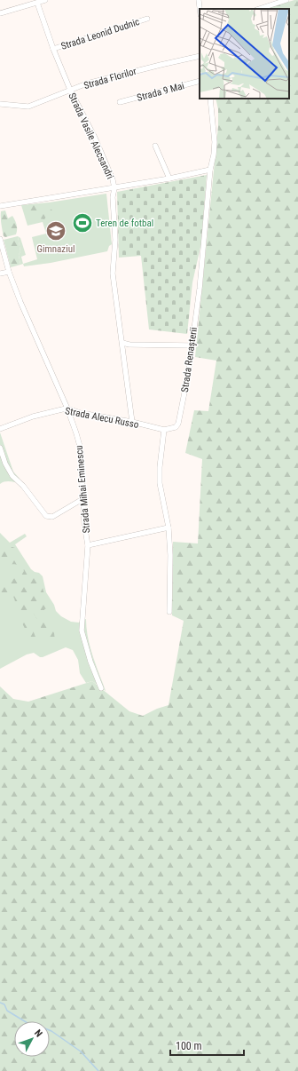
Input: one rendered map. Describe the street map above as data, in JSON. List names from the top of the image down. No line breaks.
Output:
{"streets":{"street":["Strada Leonid Dudnic","Strada Florilor","Strada 9 Mai","Strada Vasile Alecsandri","Strada Renașterii","Strada Alecu Russo","Strada Mihai Eminescu"]},"crossings":[["Strada Leonid Dudnic","Strada Vasile Alecsandri"],["Strada Florilor","Strada Vasile Alecsandri"],["Strada Vasile Alecsandri","Strada Alecu Russo"],["Strada Renașterii","Strada Alecu Russo"],["Strada Alecu Russo","Strada Mihai Eminescu"]],"places":{"sports":["Teren de fotbal"],"school or university":["Gimnaziul"]},"scale_bar":"100 m","north":"top right"}
